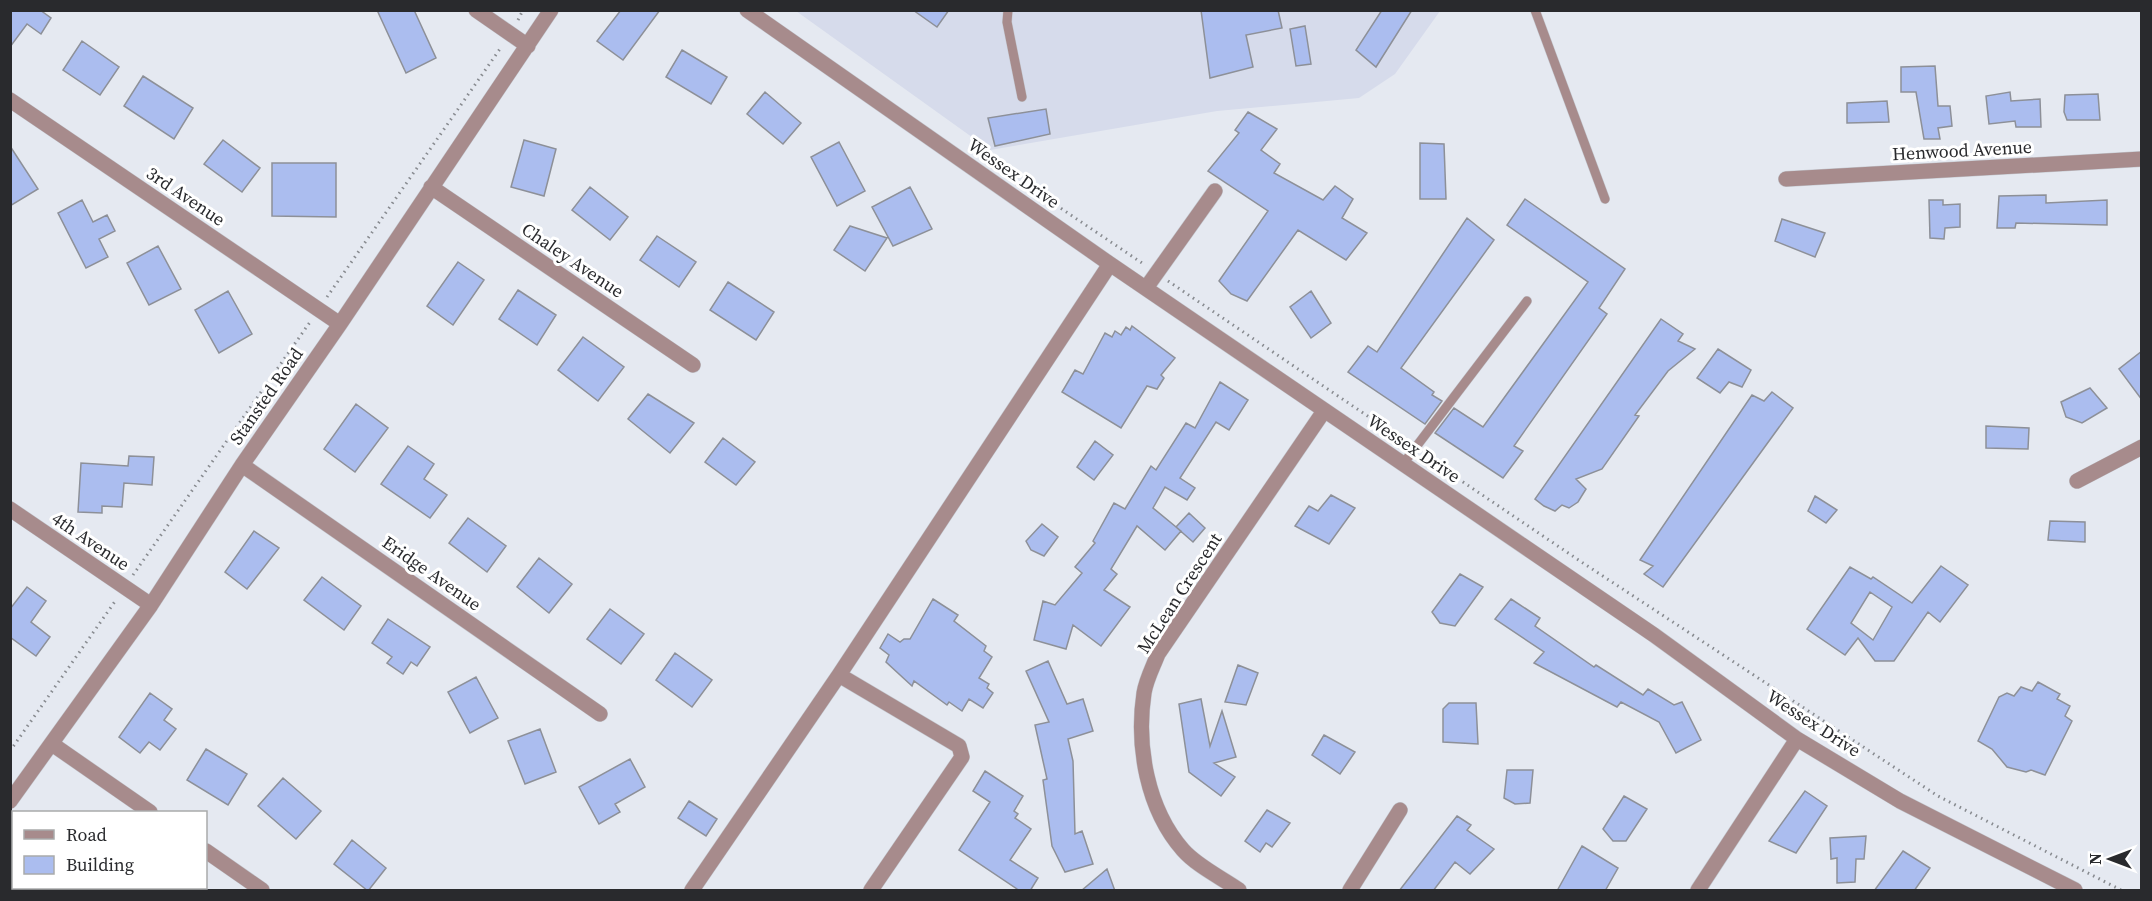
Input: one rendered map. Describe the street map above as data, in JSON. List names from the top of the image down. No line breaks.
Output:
{"streets":{"street":["Henwood Avenue","Wessex Drive","3rd Avenue","Chaley Avenue","Stansted Road","4th Avenue","Eridge Avenue","McLean Crescent"]},"crossings":[["Wessex Drive","McLean Crescent"],["3rd Avenue","Stansted Road"],["Chaley Avenue","Stansted Road"],["Stansted Road","4th Avenue"],["Stansted Road","Eridge Avenue"]],"legend":["Road","Building"],"north":"left"}
